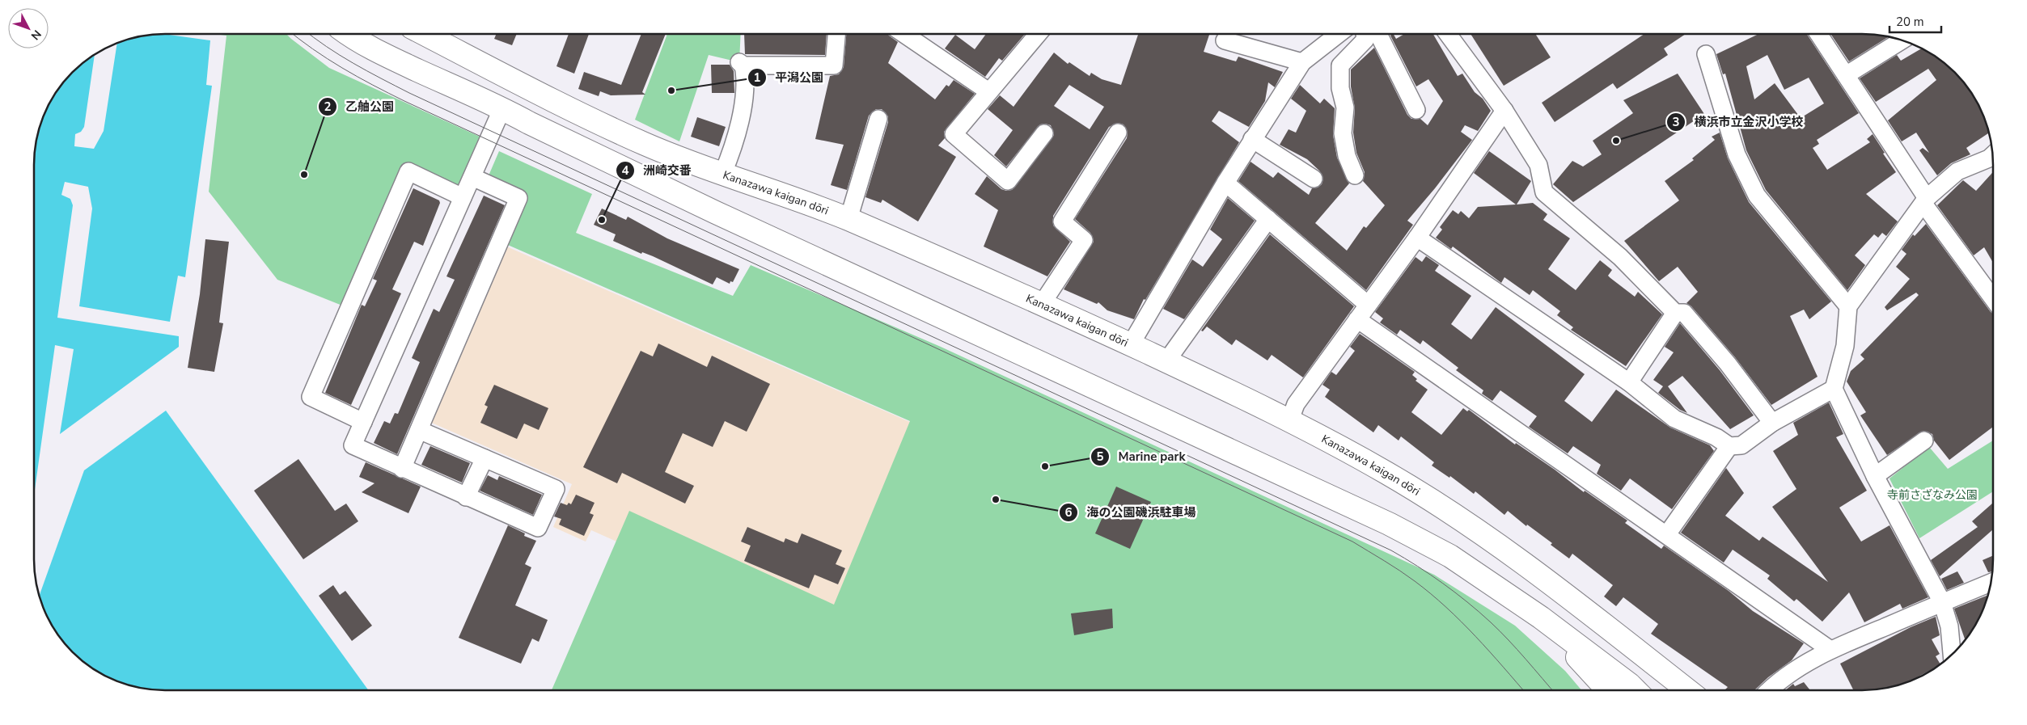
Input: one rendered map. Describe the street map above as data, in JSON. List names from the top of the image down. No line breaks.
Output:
{"streets":{"street":["Kanazawa kaigan dōri"]},"parks":["寺前さざなみ公園"],"places":["平潟公園","横浜市立金沢小学校","乙舳公園","洲崎交番","Marine park","海の公園磯浜駐車場"],"scale_bar":"20 m","north":"bottom right"}
